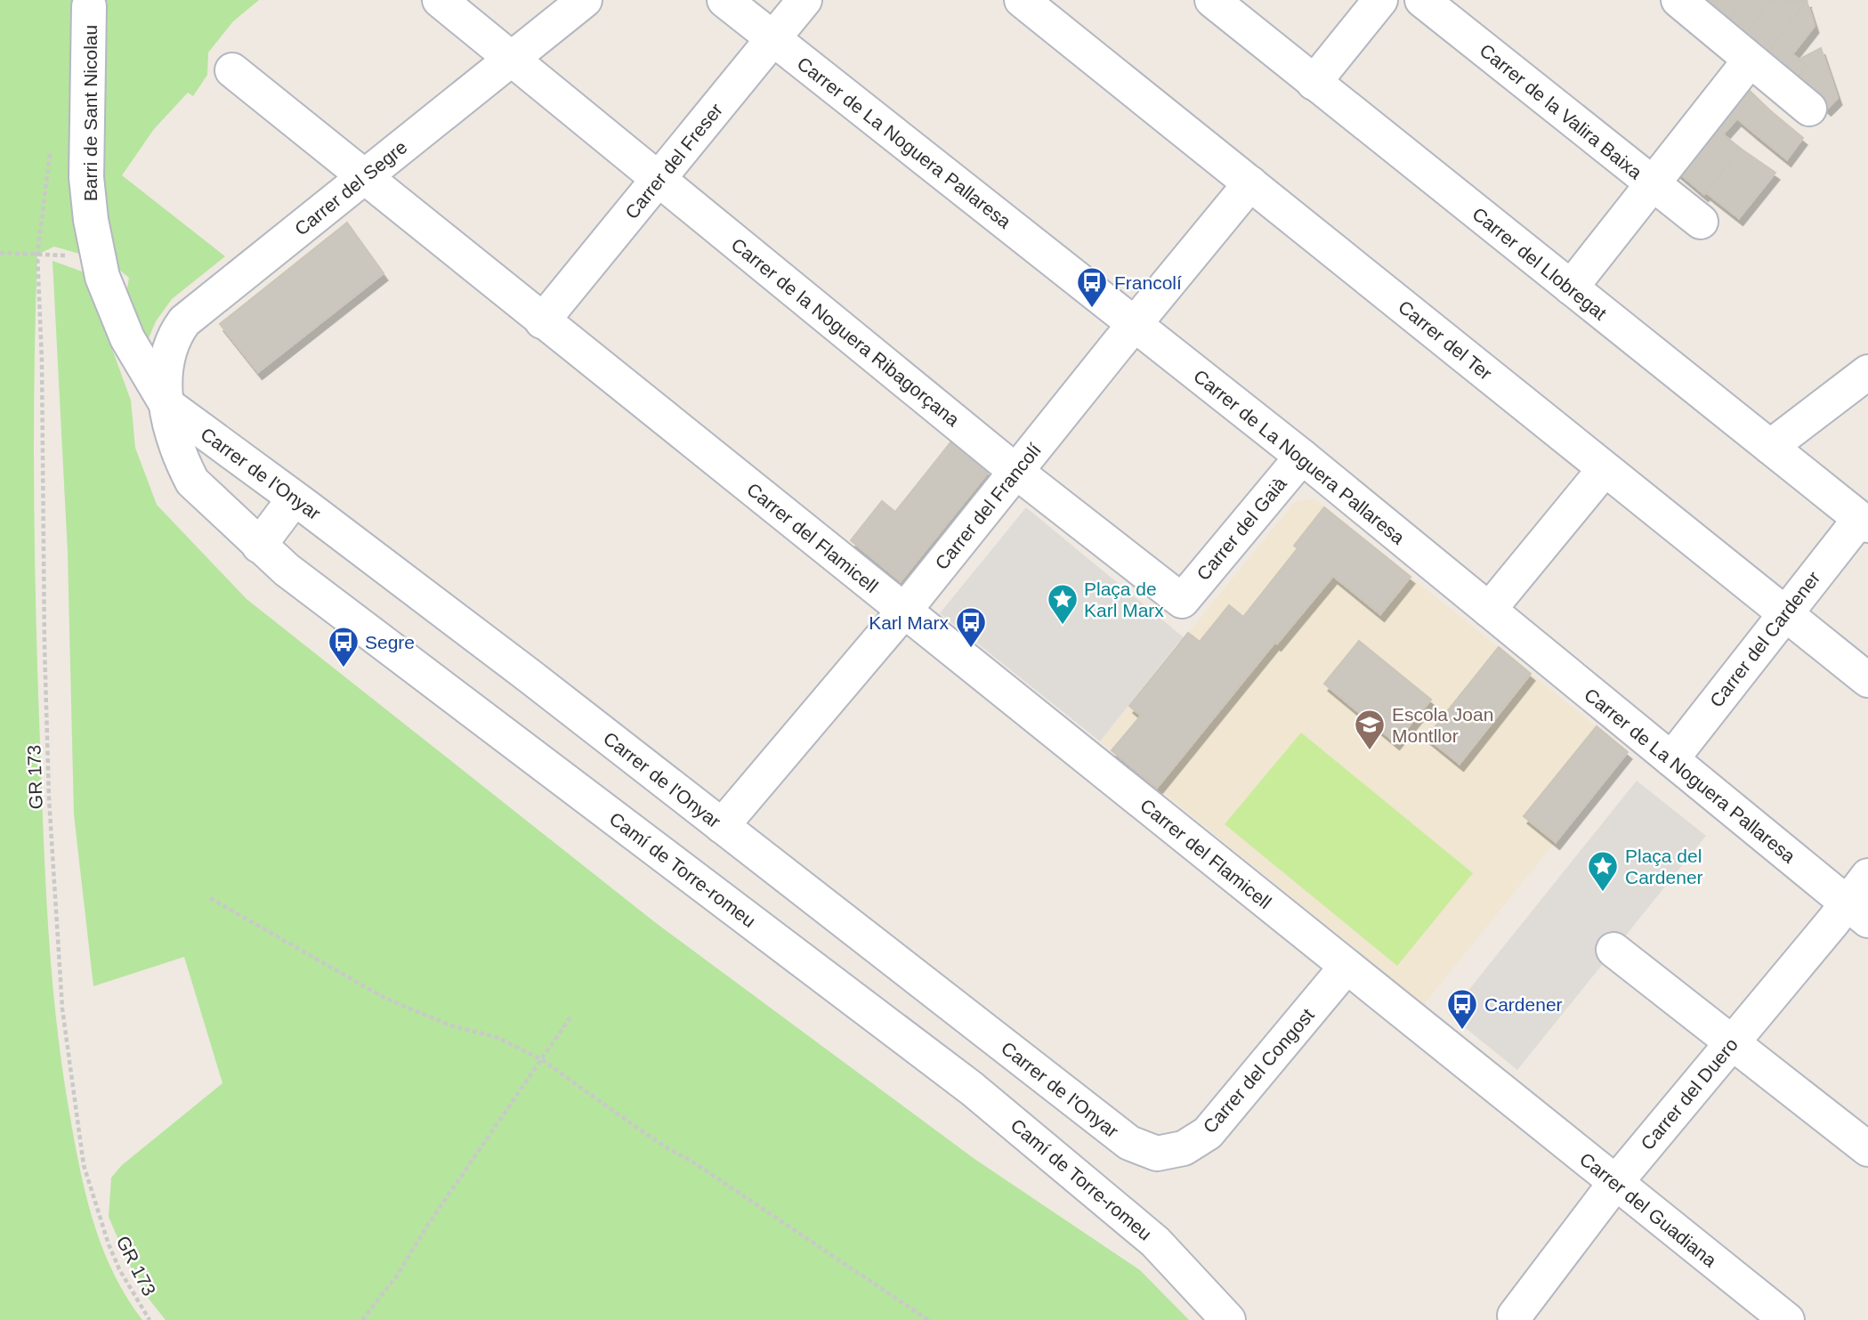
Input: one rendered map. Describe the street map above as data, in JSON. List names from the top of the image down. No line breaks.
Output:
{"streets":{"street":["Carrer de la Valira Baixa","Barri de Sant Nicolau","Carrer de La Noguera Pallaresa","Carrer del Freser","Carrer del Segre","Carrer del Llobregat","Carrer de la Noguera Ribagorçana","Carrer del Ter","Carrer de l'Onyar","Carrer del Francolí","Carrer del Gaià","Carrer del Flamicell","Carrer del Cardener","Camí de Torre-romeu","Carrer del Congost","Carrer del Duero","Carrer del Guadiana"],"path":["GR 173"]},"crossings":[["Barri de Sant Nicolau","Carrer del Segre"],["Barri de Sant Nicolau","Carrer de l'Onyar"],["Barri de Sant Nicolau","Camí de Torre-romeu"],["Carrer de La Noguera Pallaresa","Carrer del Freser"],["Carrer de La Noguera Pallaresa","Carrer del Francolí"],["Carrer de La Noguera Pallaresa","Carrer del Gaià"],["Carrer de La Noguera Pallaresa","Carrer del Cardener"],["Carrer de La Noguera Pallaresa","Carrer del Duero"],["Carrer del Freser","Carrer de la Noguera Ribagorçana"],["Carrer del Freser","Carrer del Flamicell"],["Carrer del Segre","Carrer de la Noguera Ribagorçana"],["Carrer del Segre","Carrer de l'Onyar"],["Carrer del Segre","Carrer del Flamicell"],["Carrer del Segre","Camí de Torre-romeu"],["Carrer del Llobregat","Carrer del Cardener"],["Carrer de la Noguera Ribagorçana","Carrer del Francolí"],["Carrer de la Noguera Ribagorçana","Carrer del Gaià"],["Carrer del Ter","Carrer del Francolí"],["Carrer del Ter","Carrer del Cardener"],["Carrer de l'Onyar","Carrer del Francolí"],["Carrer de l'Onyar","Camí de Torre-romeu"],["Carrer de l'Onyar","Carrer del Congost"],["Carrer del Francolí","Carrer del Flamicell"],["Carrer del Flamicell","Carrer del Congost"],["Carrer del Flamicell","Carrer del Guadiana"],["Carrer del Duero","Carrer del Guadiana"]],"places":{"bus stop":["Francolí","Karl Marx","Segre","Cardener"],"place":["Plaça de Karl Marx","Plaça del Cardener"],"school or university":["Escola Joan Montllor"]}}
